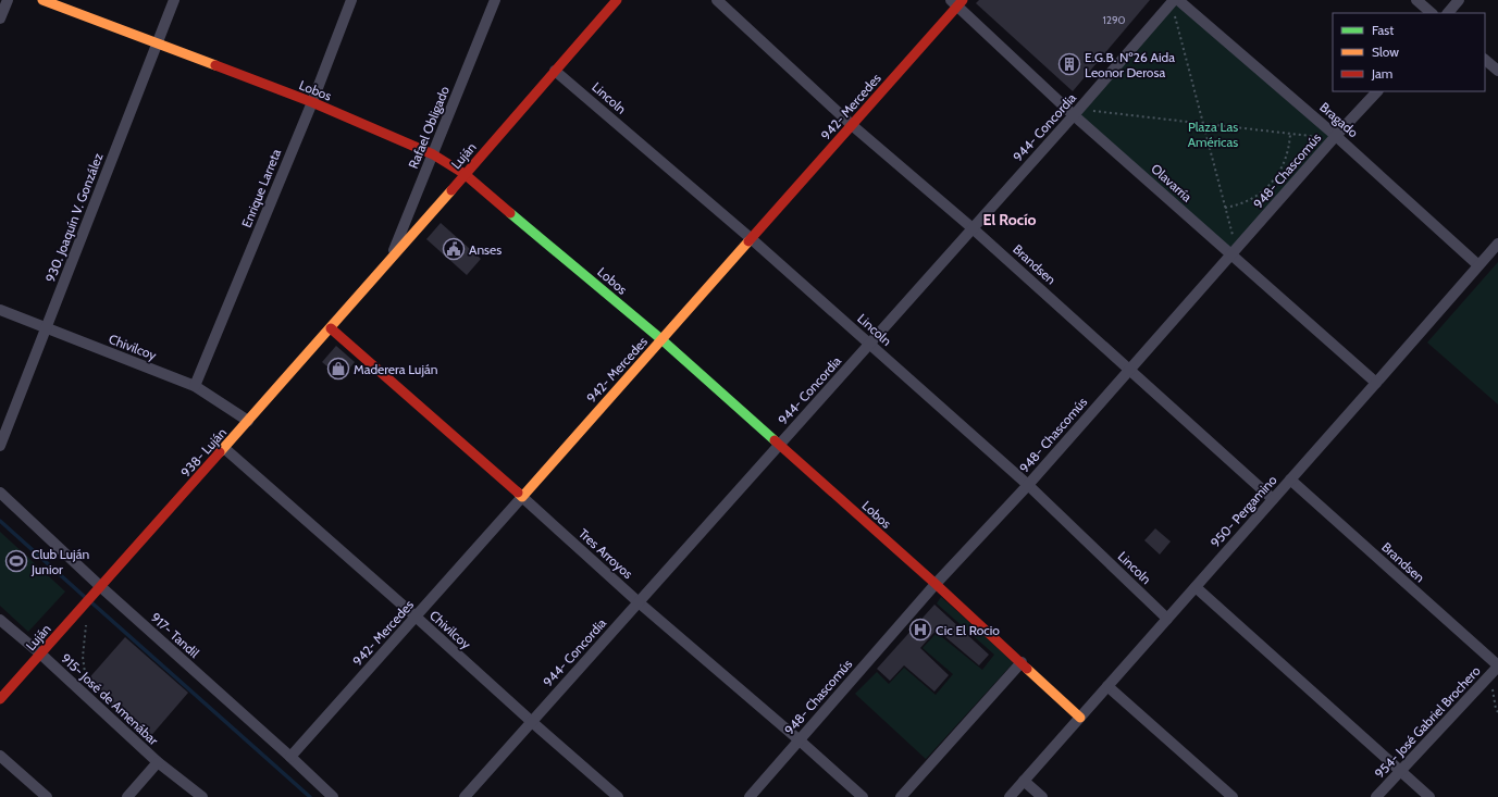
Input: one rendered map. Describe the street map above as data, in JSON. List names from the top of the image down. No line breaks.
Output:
{"streets":{"main road":["Lobos","942- Mercedes","Luján","938- Luján","Tres Arroyos"],"street":["Lincoln","Bragado","Rafael Obligado","944- Concordia","948- Chascomús","Olavarría","Enrique Larreta","930. Joaquín V. González","Brandsen","Chivilcoy","950- Pergamino","917- Tandil","915- José de Amenábar","954- José Gabriel Brochero"]},"crossings":[["Lobos","942- Mercedes"],["Lobos","Rafael Obligado"],["Lobos","944- Concordia"],["Lobos","Luján"],["Lobos","948- Chascomús"],["Lobos","Enrique Larreta"],["Lobos","930. Joaquín V. González"],["Lobos","950- Pergamino"],["Lincoln","942- Mercedes"],["Lincoln","944- Concordia"],["Lincoln","Luján"],["Lincoln","948- Chascomús"],["Lincoln","950- Pergamino"],["942- Mercedes","Olavarría"],["942- Mercedes","Brandsen"],["942- Mercedes","Chivilcoy"],["942- Mercedes","Tres Arroyos"],["942- Mercedes","917- Tandil"],["Bragado","944- Concordia"],["Bragado","948- Chascomús"],["Bragado","950- Pergamino"],["Rafael Obligado","Luján"],["944- Concordia","Olavarría"],["944- Concordia","Brandsen"],["944- Concordia","Chivilcoy"],["944- Concordia","Tres Arroyos"],["Luján","938- Luján"],["Luján","Tres Arroyos"],["Luján","917- Tandil"],["Luján","915- José de Amenábar"],["948- Chascomús","Olavarría"],["948- Chascomús","Brandsen"],["948- Chascomús","Tres Arroyos"],["Olavarría","950- Pergamino"],["Enrique Larreta","Chivilcoy"],["930. Joaquín V. González","Chivilcoy"],["Brandsen","950- Pergamino"],["Brandsen","954- José Gabriel Brochero"],["Chivilcoy","938- Luján"],["938- Luján","Tres Arroyos"],["938- Luján","917- Tandil"]],"districts":["El Rocío"],"parks":["Plaza Las Américas"],"places":{"building":["E.G.B. Nº26 Aida Leonor Derosa"],"public building":["Anses"],"shop":["Maderera Luján"],"sports":["Club Luján Junior"],"hospital":["Cic El Rocio"]},"house_numbers":["1290"],"legend":["Fast","Slow","Jam"]}
